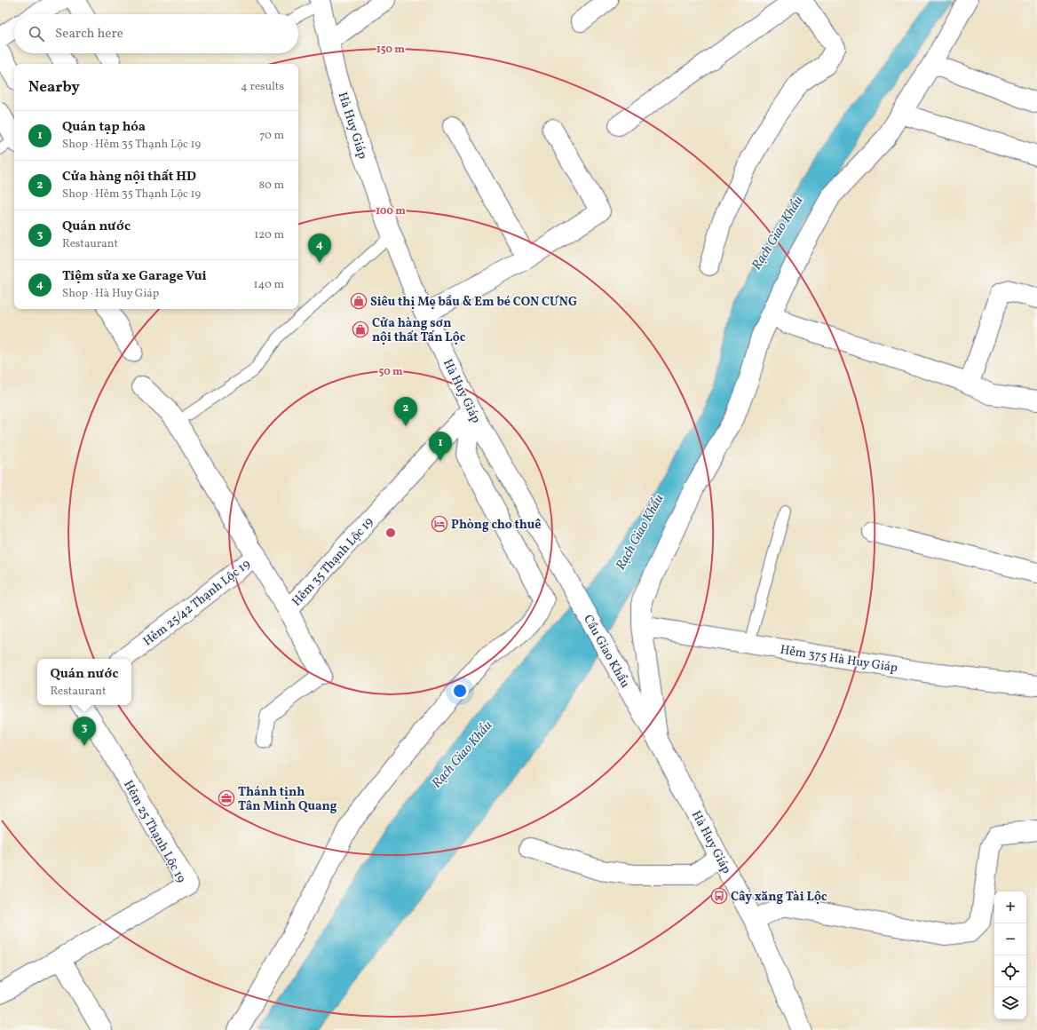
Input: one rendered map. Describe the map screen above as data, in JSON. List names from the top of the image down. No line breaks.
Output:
{"streets":{"street":["Hà Huy Giáp","Hẻm 35 Thạnh Lộc 19","Hẻm 25/42 Thạnh Lộc 19","Cầu Giao Khẩu","Hẻm 375 Hà Huy Giáp","Hẻm 25 Thạnh Lộc 19"]},"crossings":[["Hà Huy Giáp","Hẻm 35 Thạnh Lộc 19"],["Hà Huy Giáp","Cầu Giao Khẩu"],["Hẻm 35 Thạnh Lộc 19","Hẻm 25/42 Thạnh Lộc 19"]],"water":["Rạch Giao Khẩu"],"places":{"shop":["Siêu thị Mẹ bầu & Em bé CON CƯNG","Cửa hàng sơn nội thất Tấn Lộc"],"hotel":["Phòng cho thuê"],"office":["Thánh tịnh Tân Minh Quang"],"bus stop":["Cây xăng Tài Lộc"]},"page":{"search":"Search here","heading":["Nearby","4 results"],"list":[{"mark":"1","name":"Quán tạp hóa","note":"Shop · Hẻm 35 Thạnh Lộc 19","value":"70 m"},{"mark":"2","name":"Cửa hàng nội thất HD","note":"Shop · Hẻm 35 Thạnh Lộc 19","value":"80 m"},{"mark":"3","name":"Quán nước","note":"Restaurant","value":"120 m"},{"mark":"4","name":"Tiệm sửa xe Garage Vui","note":"Shop · Hà Huy Giáp","value":"140 m"}],"pins":["4","2","1","3"],"popup":["Quán nước","Restaurant"],"map_buttons":["+","−"]},"rings":["150 m","100 m","50 m"]}
